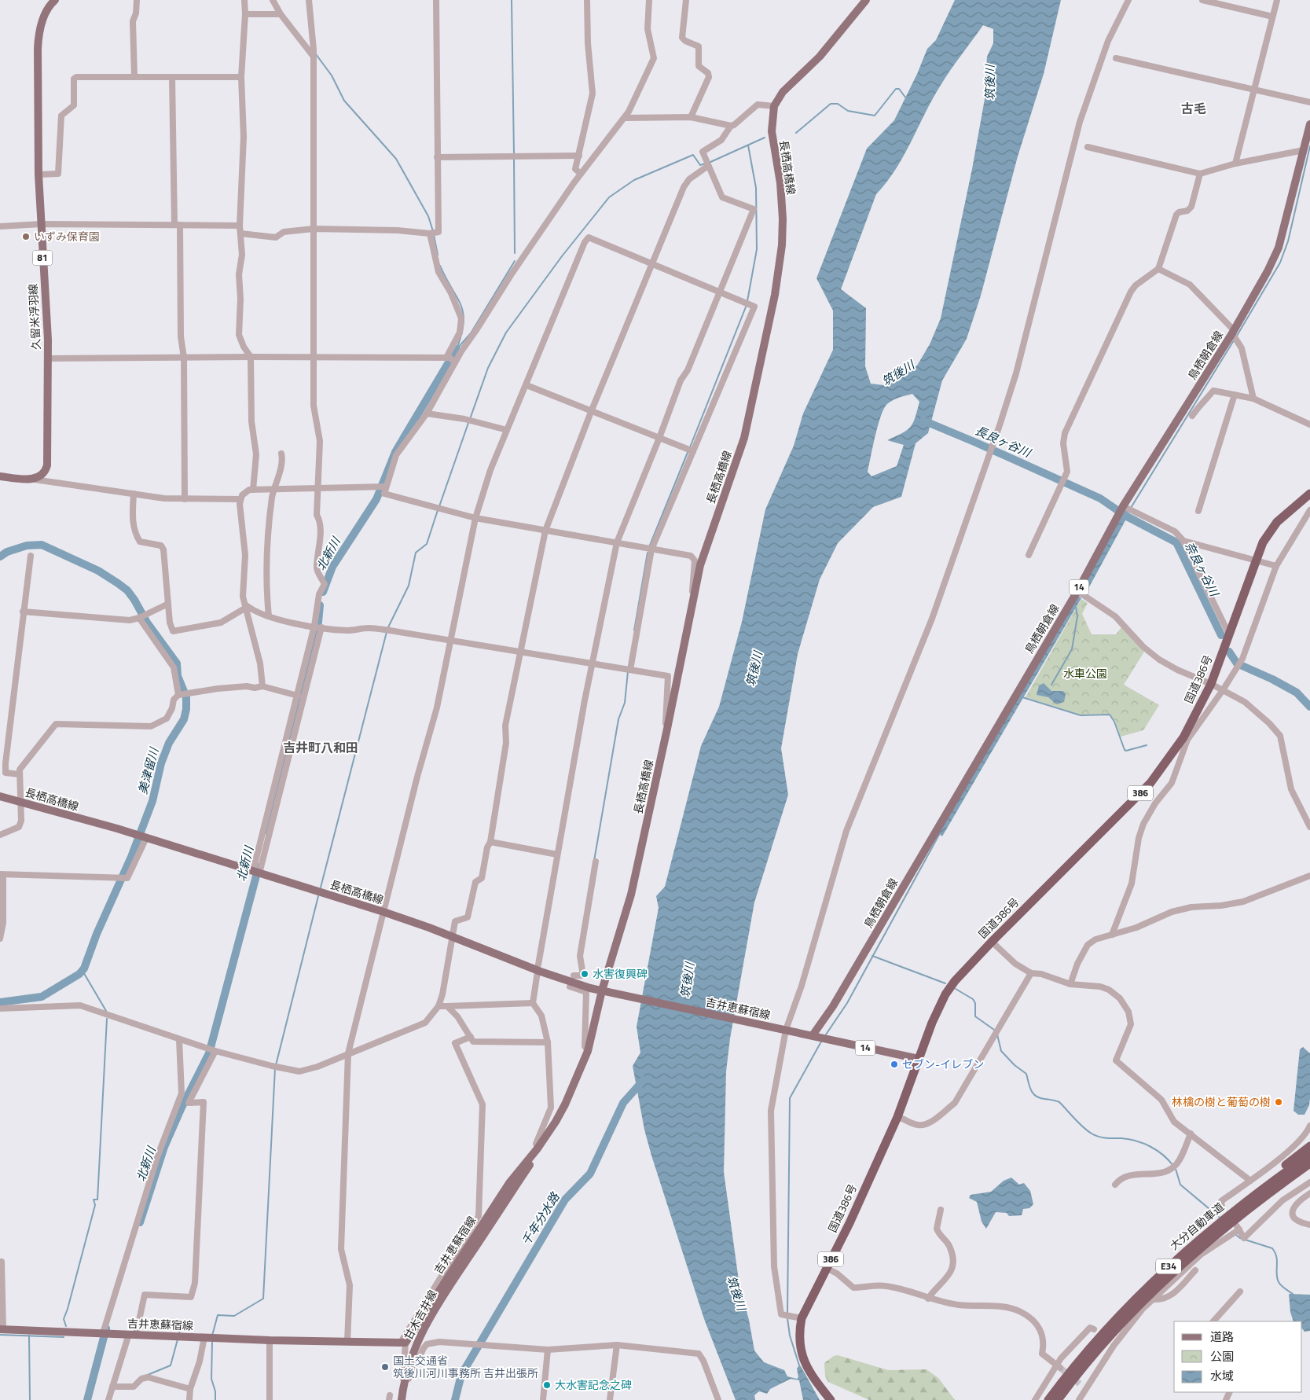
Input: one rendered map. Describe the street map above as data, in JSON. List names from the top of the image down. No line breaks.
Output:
{"streets":{"highway":["国道386号","386","大分自動車道","E34"],"main road":["長栖高橋線","81","久留米浮羽線","鳥栖朝倉線","14","吉井恵蘇宿線","甘木吉井線"]},"crossings":[["長栖高橋線","吉井恵蘇宿線"],["鳥栖朝倉線","14"],["鳥栖朝倉線","吉井恵蘇宿線"],["14","国道386号"],["14","吉井恵蘇宿線"],["吉井恵蘇宿線","甘木吉井線"]],"districts":["古毛","吉井町八和田"],"water":["筑後川","長良ヶ谷川","北新川","奈良ヶ谷川","美津留川","千年分水路"],"parks":["水車公園"],"places":["いずみ保育園","水害復興碑","セブン-イレブン","林檎の樹と葡萄の樹","国土交通省 筑後川河川事務所 吉井出張所","大水害記念之碑"],"legend":["道路","公園","水域"]}
